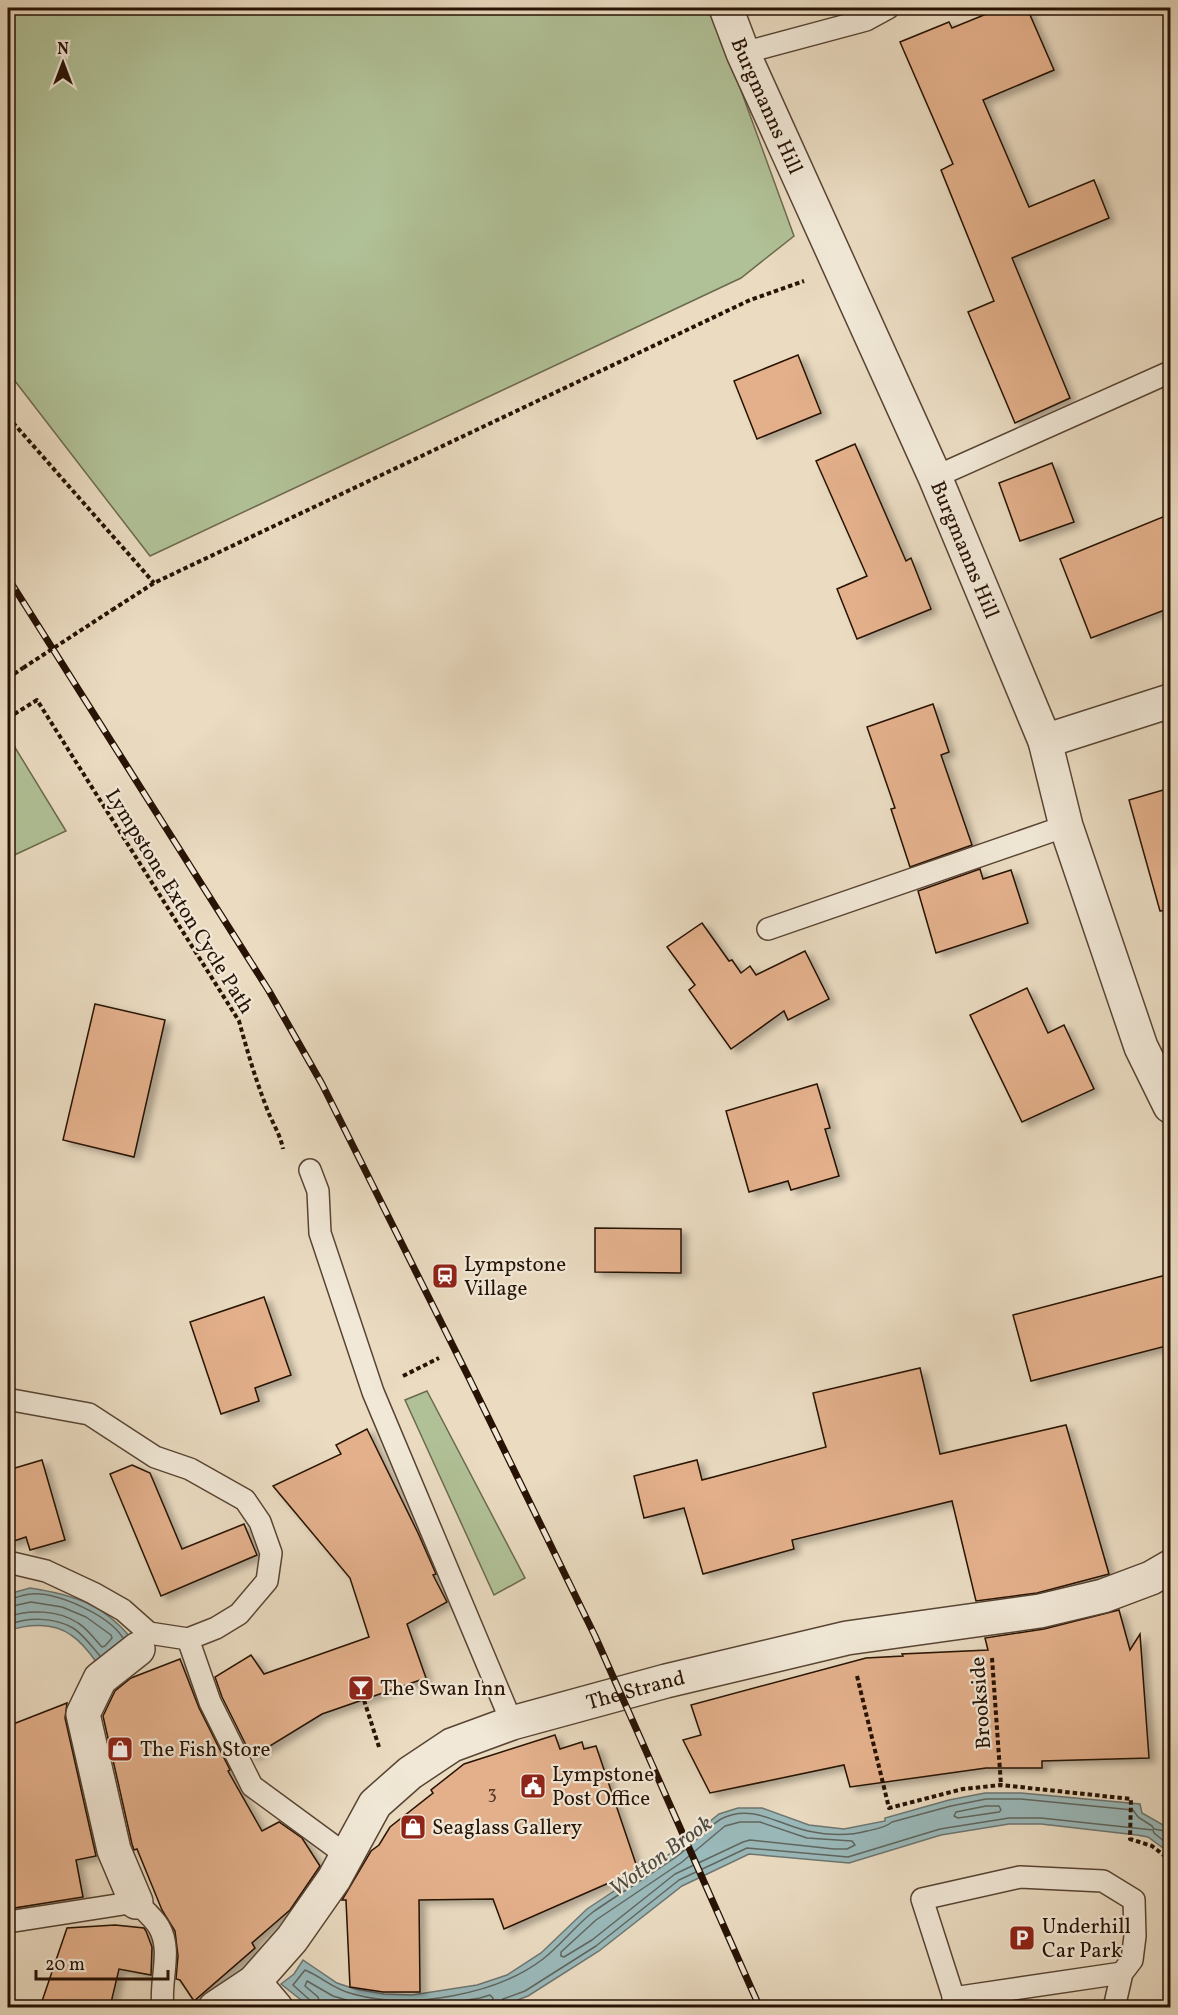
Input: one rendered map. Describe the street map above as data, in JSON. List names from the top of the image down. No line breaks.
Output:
{"streets":{"street":["Burgmanns Hill","The Strand"],"path":["Lympstone Exton Cycle Path","Brookside"]},"crossings":[["The Strand","Brookside"]],"water":["Wotton Brook"],"places":{"station":["Lympstone Village"],"bar":["The Swan Inn"],"shop":["The Fish Store","Seaglass Gallery"],"public building":["Lympstone Post Office"],"parking":["Underhill Car Park"]},"house_numbers":["3"],"scale_bar":"20 m","north":"top"}
